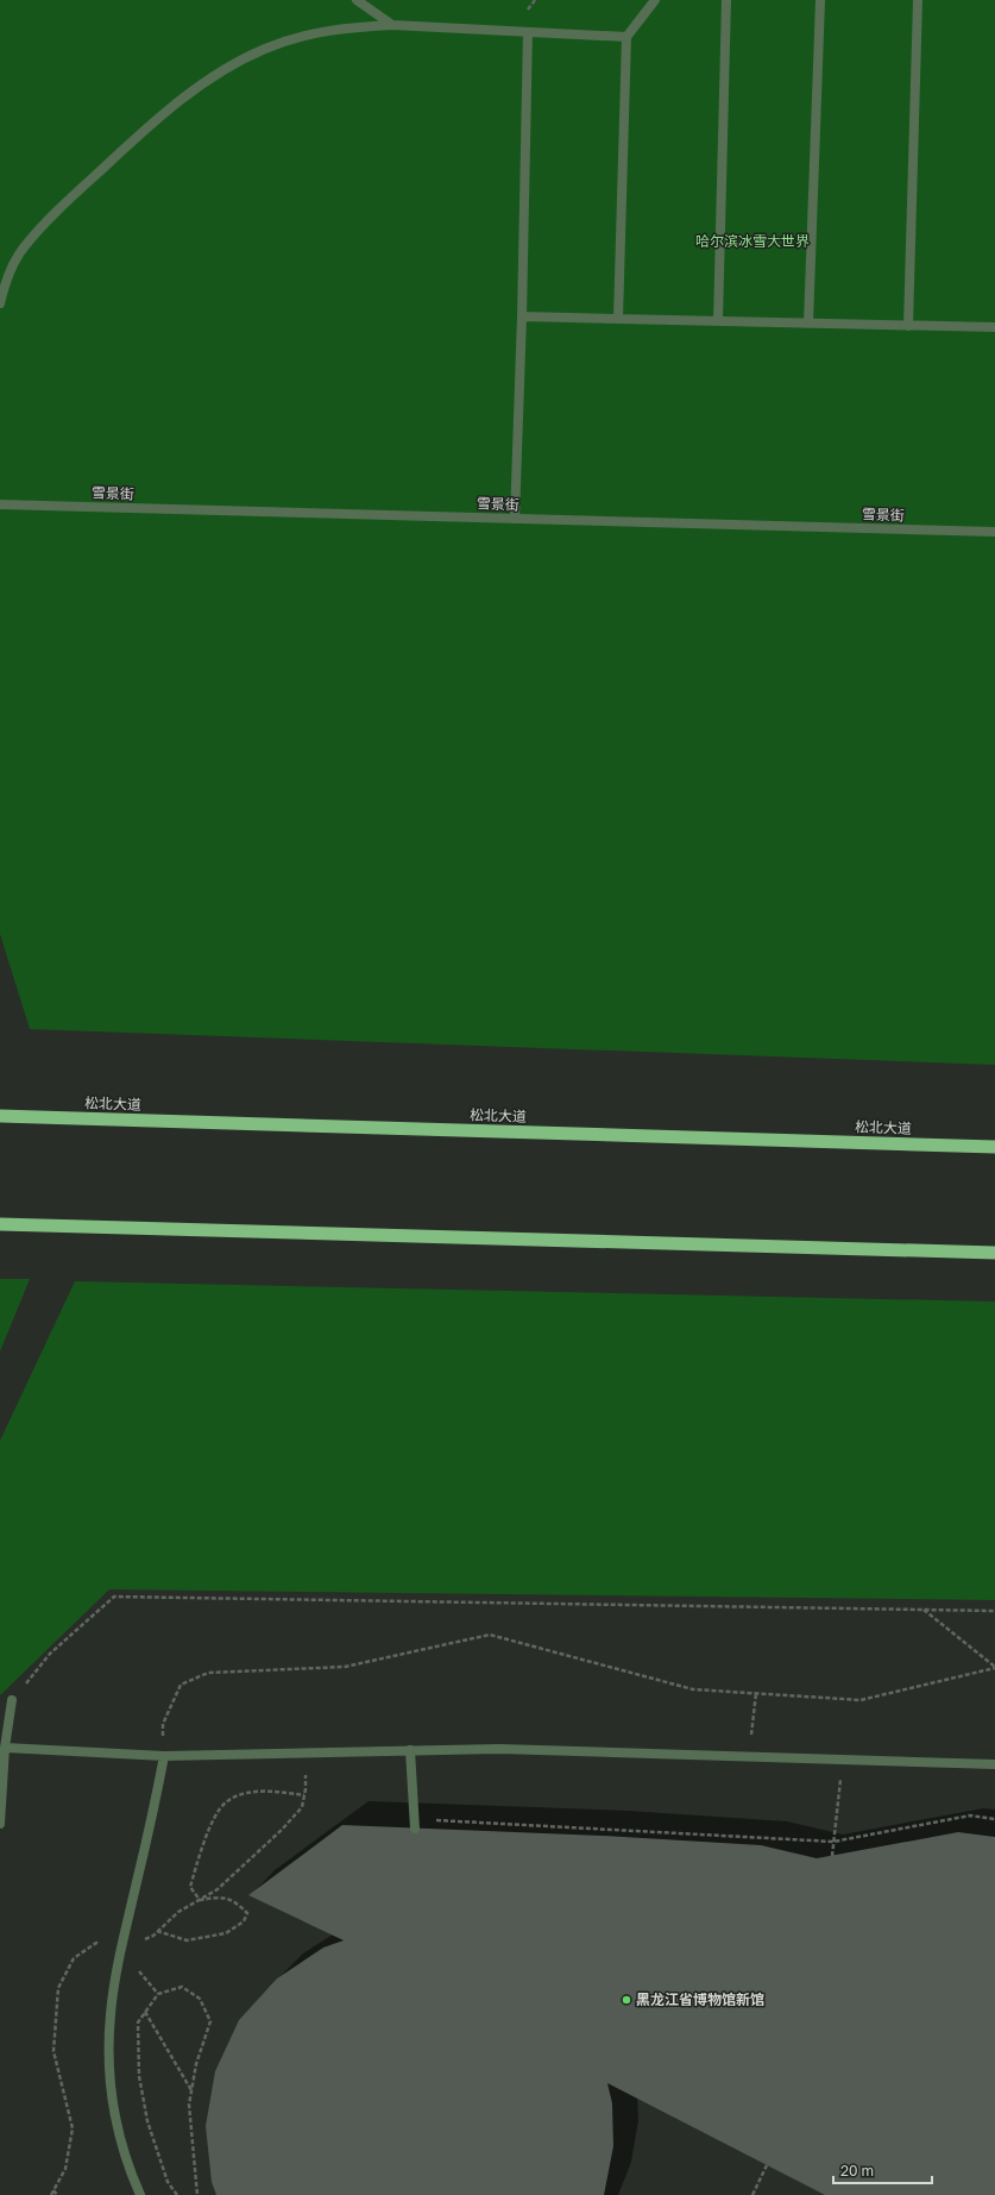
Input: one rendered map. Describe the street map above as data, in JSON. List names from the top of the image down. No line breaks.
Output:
{"streets":{"highway":["松北大道"],"street":["雪景街"]},"parks":["哈尔滨冰雪大世界"],"places":["黑龙江省博物馆新馆"],"scale_bar":"20 m"}
